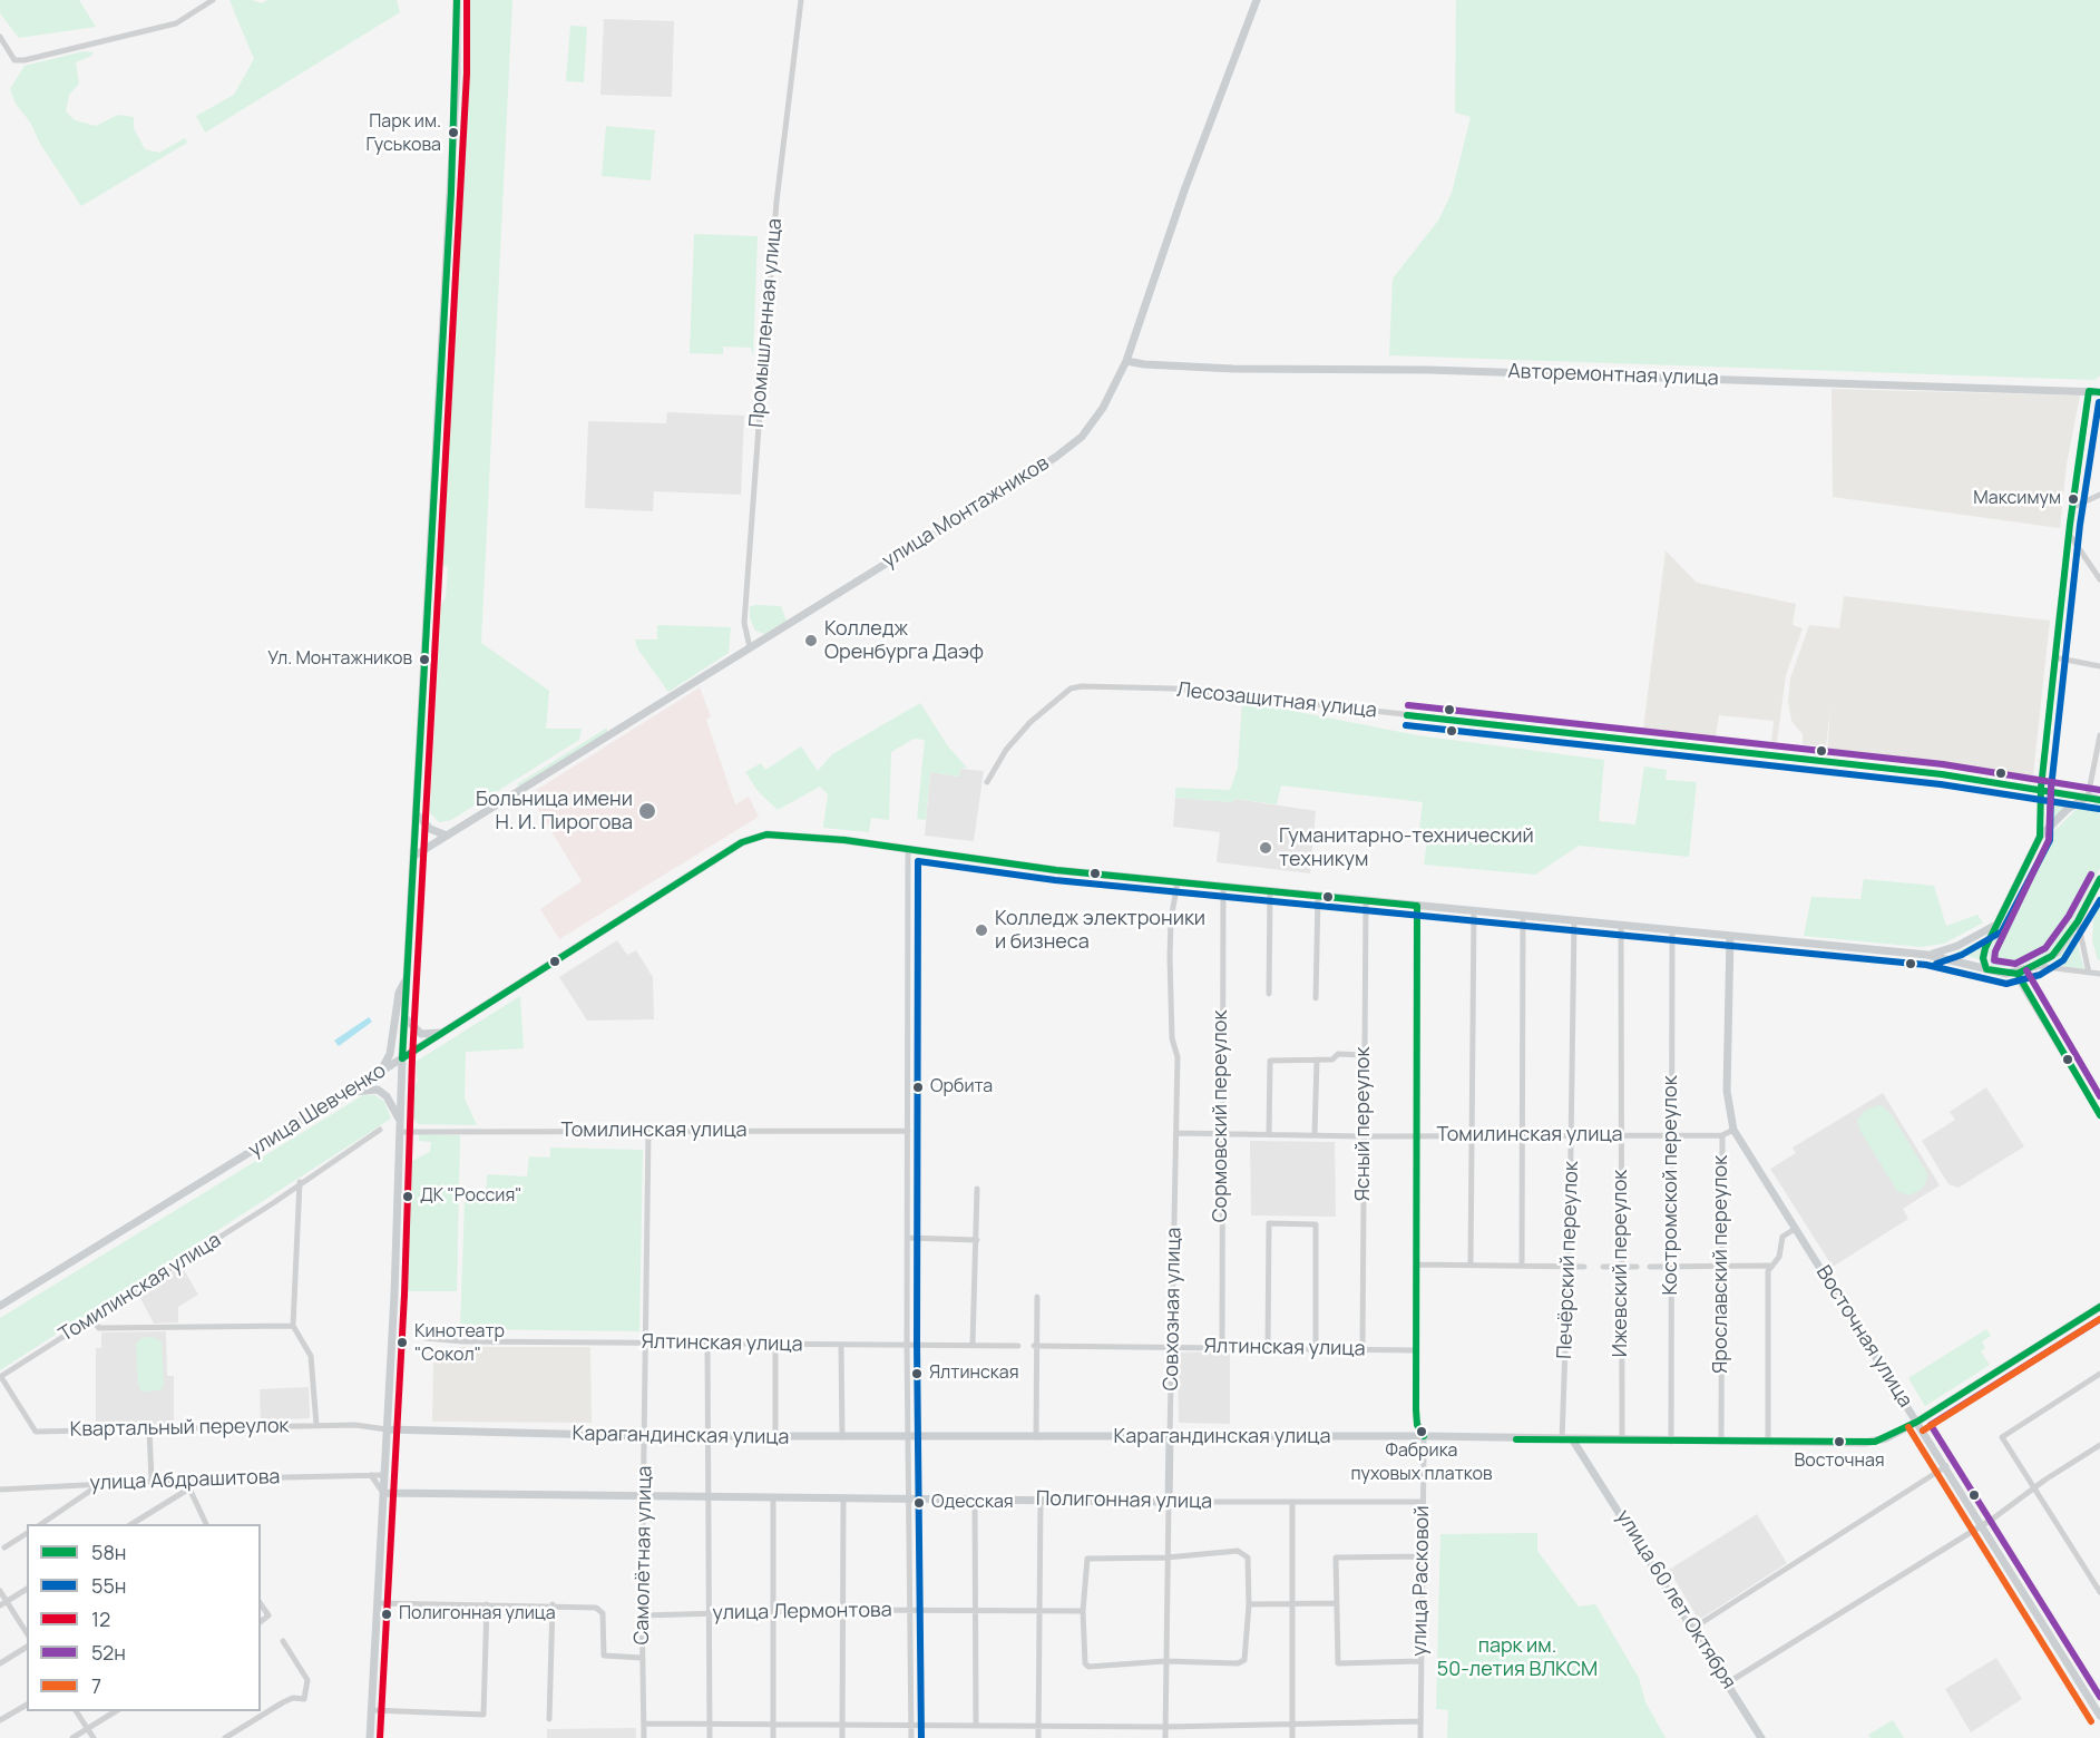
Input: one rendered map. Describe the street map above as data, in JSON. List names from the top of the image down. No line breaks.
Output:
{"streets":{"main road":["Авторемонтная улица","улица Монтажников","улица Шевченко","Ярославский переулок","Совхозная улица","Восточная улица","Карагандинская улица","Полигонная улица","улица 60 лет Октября"],"street":["Промышленная улица","Лесозащитная улица","Сормовский переулок","Ясный переулок","Томилинская улица","Костромской переулок","Печёрский переулок","Ижевский переулок","Ялтинская улица","Квартальный переулок","улица Абдрашитова","Самолётная улица","улица Расковой","улица Лермонтова"]},"crossings":[["Промышленная улица","улица Монтажников"],["Авторемонтная улица","улица Монтажников"],["улица Шевченко","Сормовский переулок"],["улица Шевченко","Ясный переулок"],["улица Шевченко","Костромской переулок"],["улица Шевченко","Печёрский переулок"],["улица Шевченко","Ижевский переулок"],["улица Шевченко","Ярославский переулок"],["улица Шевченко","Совхозная улица"],["улица Шевченко","улица Расковой"],["Сормовский переулок","Томилинская улица"],["Сормовский переулок","Ялтинская улица"],["Ясный переулок","Томилинская улица"],["Ясный переулок","Ялтинская улица"],["Томилинская улица","Костромской переулок"],["Томилинская улица","Печёрский переулок"],["Томилинская улица","Ижевский переулок"],["Томилинская улица","Ярославский переулок"],["Томилинская улица","Совхозная улица"],["Томилинская улица","Квартальный переулок"],["Томилинская улица","Самолётная улица"],["Томилинская улица","улица Расковой"],["Костромской переулок","Карагандинская улица"],["Печёрский переулок","Карагандинская улица"],["Ижевский переулок","Карагандинская улица"],["Ярославский переулок","Восточная улица"],["Ярославский переулок","Карагандинская улица"],["Совхозная улица","Ялтинская улица"],["Совхозная улица","Карагандинская улица"],["Совхозная улица","Полигонная улица"],["Восточная улица","Карагандинская улица"],["Ялтинская улица","Самолётная улица"],["Ялтинская улица","улица Расковой"],["Квартальный переулок","Карагандинская улица"],["Карагандинская улица","Самолётная улица"],["Карагандинская улица","улица Расковой"],["Карагандинская улица","улица 60 лет Октября"],["Полигонная улица","Самолётная улица"],["Полигонная улица","улица Расковой"],["Самолётная улица","улица Лермонтова"]],"parks":["парк им. 50-летия ВЛКСМ"],"places":["Парк им. Гуськова","Максимум","Колледж Оренбурга Даэф","Ул. Монтажников","Больница имени Н. И. Пирогова","Гуманитарно-технический техникум","Колледж электроники и бизнеса","Орбита","ДК \"Россия\"","Кинотеатр \"Сокол\"","Ялтинская","Фабрика пуховых платков","Восточная","Одесская","Полигонная улица"],"lines":["transit line 58н","transit line 12","transit line 55н","transit line 52н","transit line 7"],"legend":["58н","55н","12","52н","7"]}
